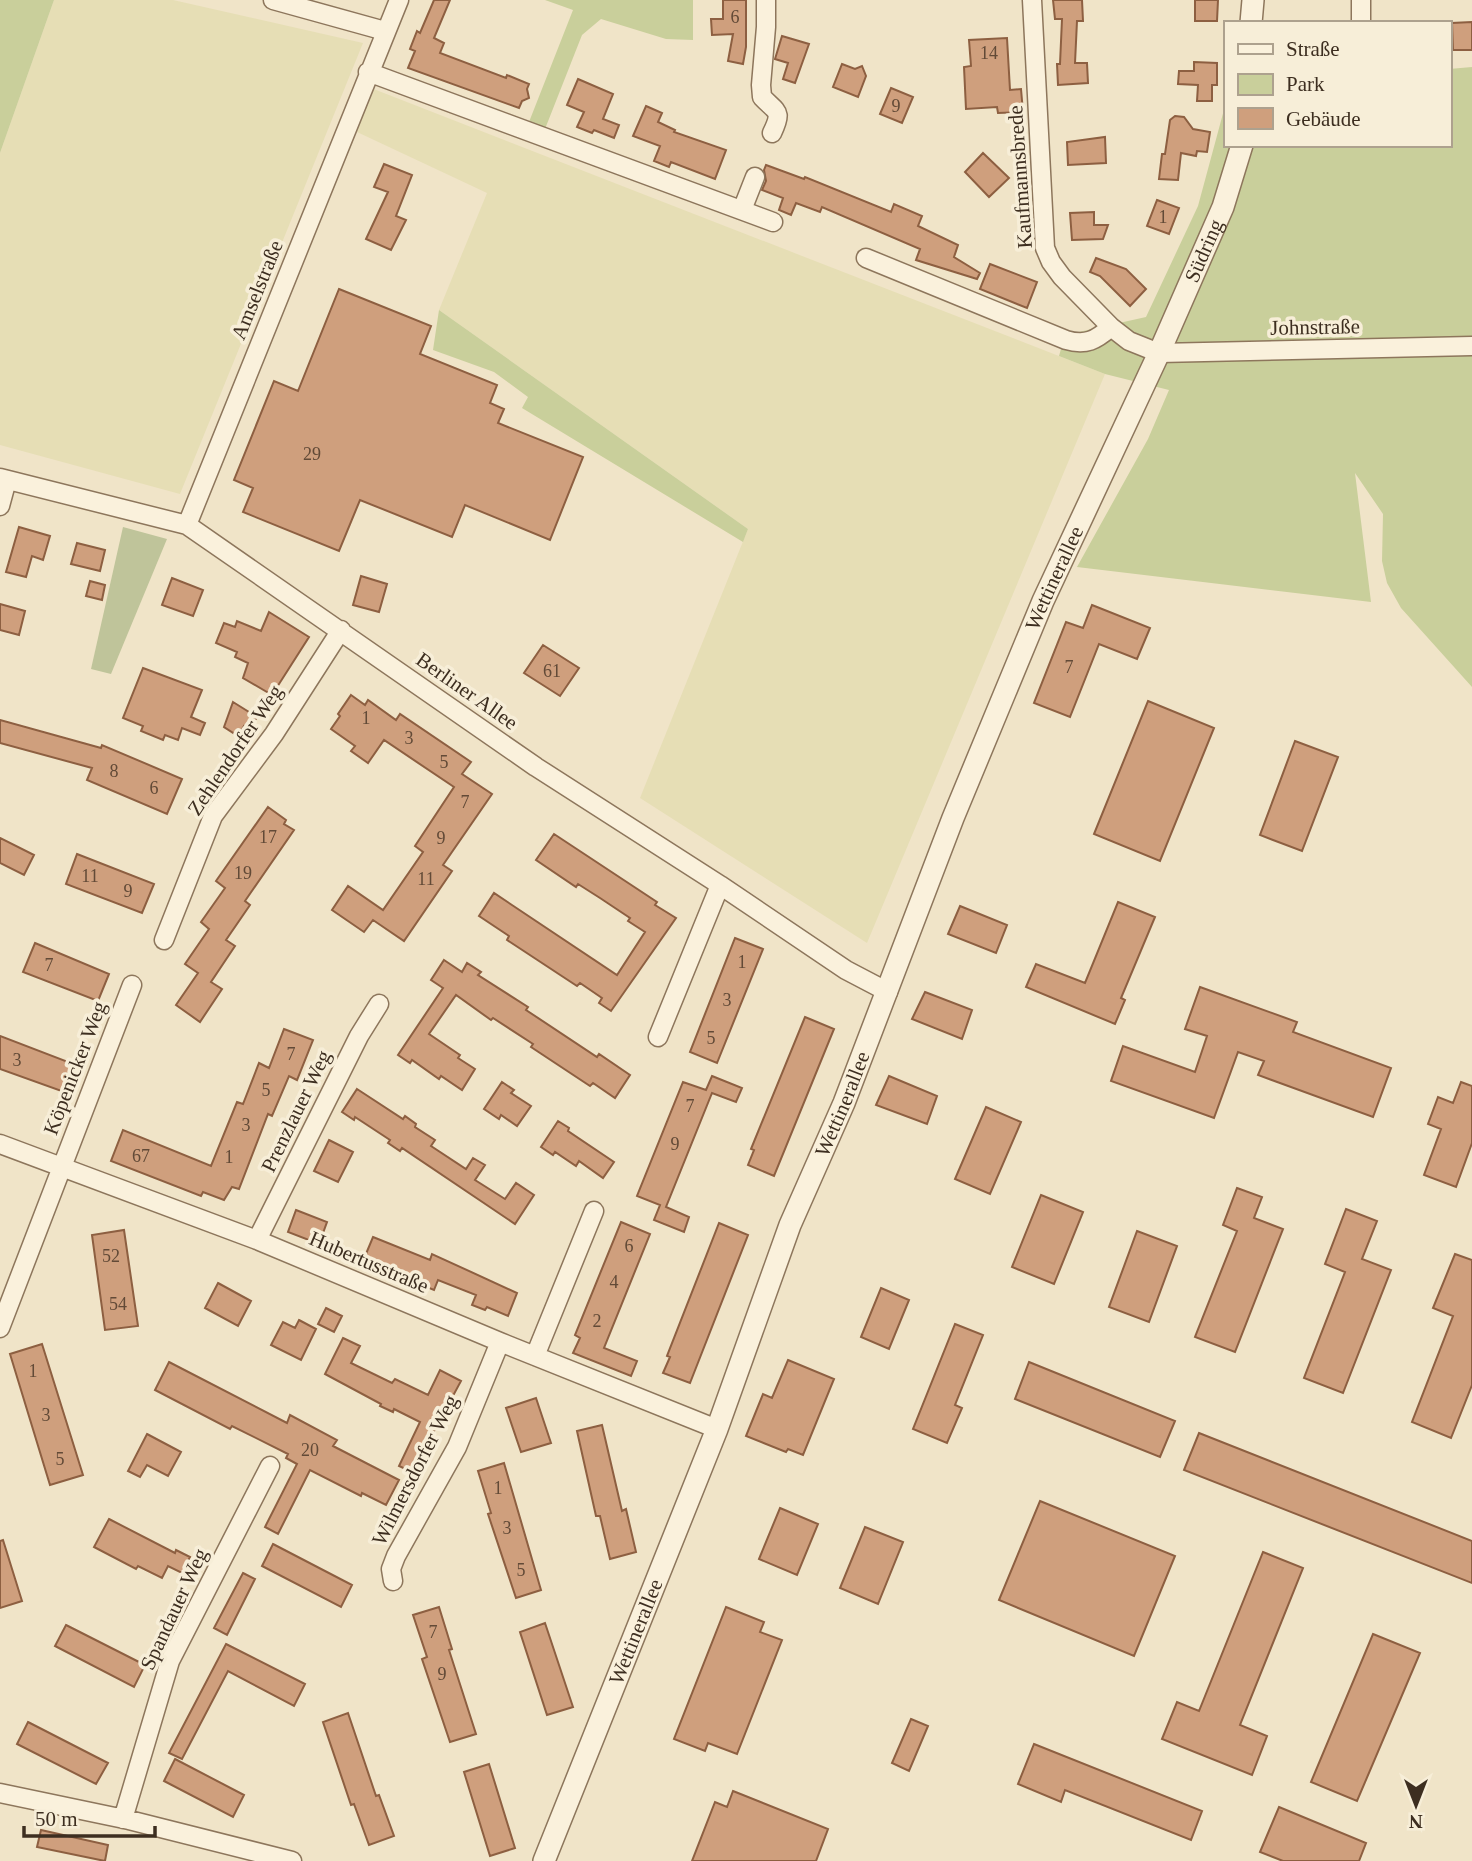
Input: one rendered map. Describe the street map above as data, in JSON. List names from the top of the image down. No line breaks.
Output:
{"streets":{"street":["Kaufmannsbrede","Südring","Amselstraße","Johnstraße","Wettinerallee","Berliner Allee","Zehlendorfer Weg","Köpenicker Weg","Prenzlauer Weg","Hubertusstraße","Wilmersdorfer Weg","Spandauer Weg"]},"crossings":[["Kaufmannsbrede","Südring"],["Kaufmannsbrede","Johnstraße"],["Kaufmannsbrede","Wettinerallee"],["Südring","Johnstraße"],["Südring","Wettinerallee"],["Amselstraße","Berliner Allee"],["Johnstraße","Wettinerallee"],["Wettinerallee","Berliner Allee"],["Wettinerallee","Hubertusstraße"],["Berliner Allee","Zehlendorfer Weg"],["Köpenicker Weg","Hubertusstraße"],["Prenzlauer Weg","Hubertusstraße"],["Hubertusstraße","Wilmersdorfer Weg"]],"house_numbers":["6","14","9","1","29","7","61","1","3","5","8","6","7","17","9","19","11","11","9","1","7","3","5","7","3","5","7","3","9","67","1","6","52","4","54","2","1","3","20","5","1","3","5","7","9"],"legend":["Straße","Park","Gebäude"],"scale_bar":"50 m","north":"bottom"}
